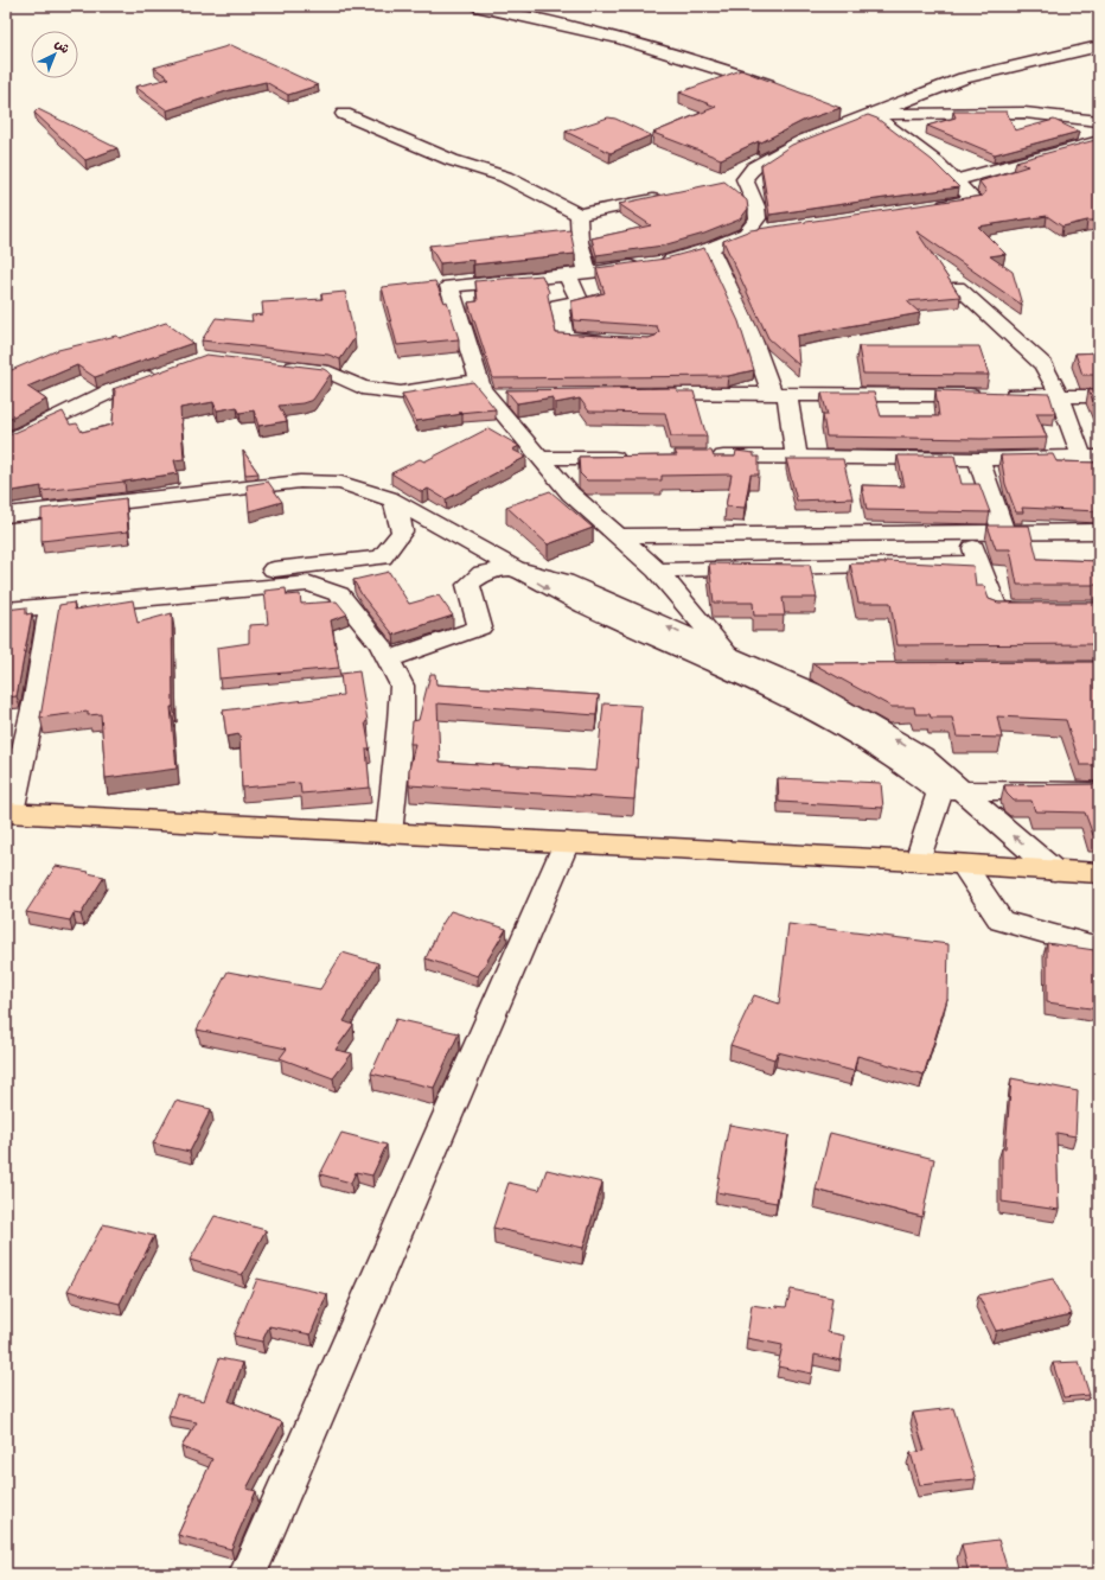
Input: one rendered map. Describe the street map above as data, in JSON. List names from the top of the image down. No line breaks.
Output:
{"north":"top right"}
